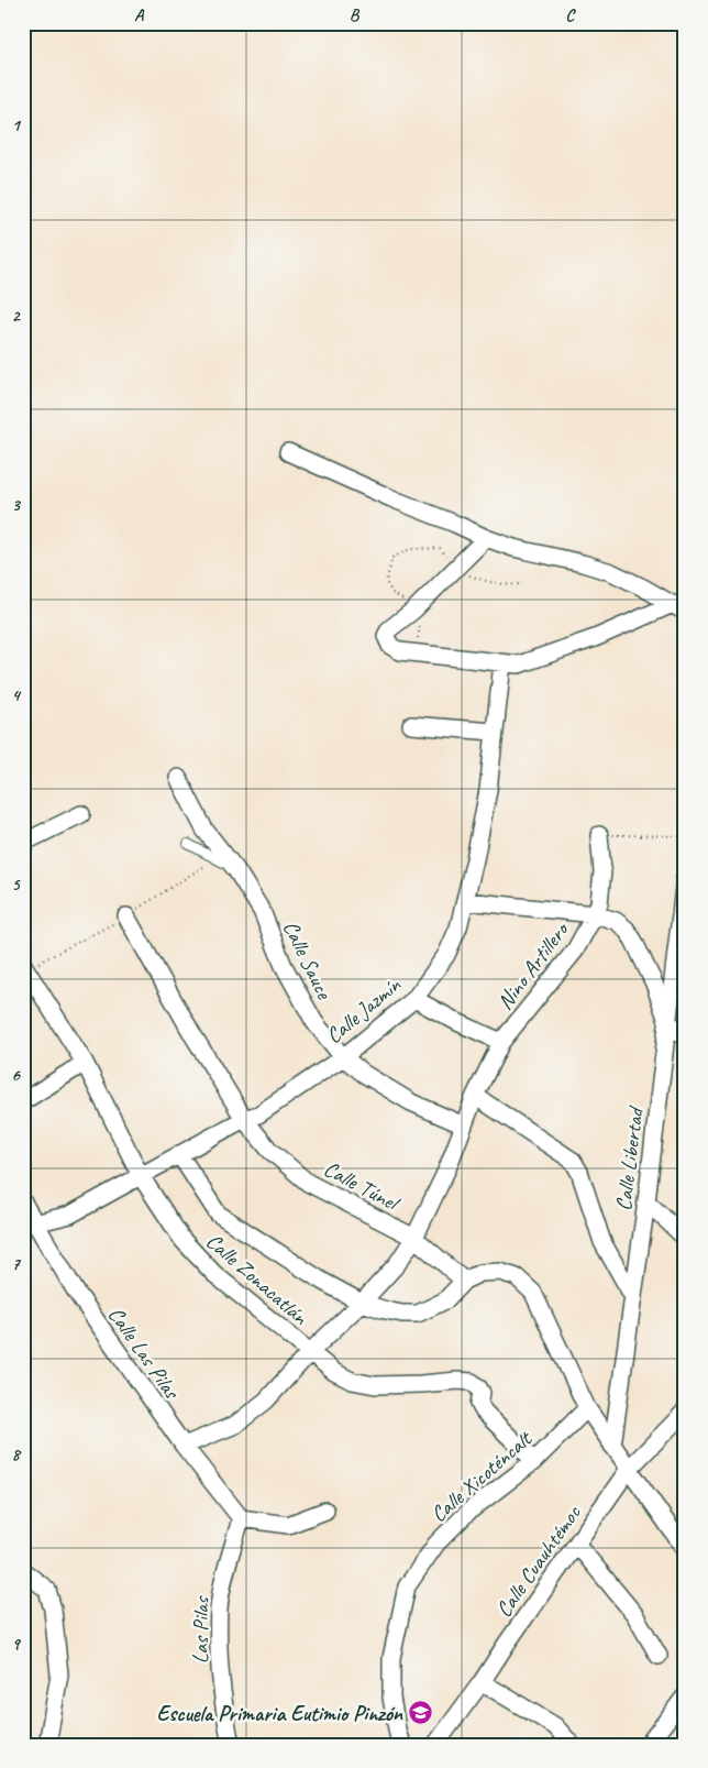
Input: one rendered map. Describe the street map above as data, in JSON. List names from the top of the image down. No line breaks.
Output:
{"streets":{"street":["Calle Sauce","Nino Artillero","Calle Jazmín","Calle Libertad","Calle Túnel","Calle Zonacatlán","Calle Las Pilas","Calle Xicoténcalt","Calle Cuauhtémoc","Las Pilas"]},"crossings":[["Calle Sauce","Nino Artillero"],["Calle Sauce","Calle Jazmín"],["Nino Artillero","Calle Túnel"],["Nino Artillero","Calle Zonacatlán"],["Nino Artillero","Calle Las Pilas"],["Calle Jazmín","Calle Túnel"],["Calle Jazmín","Calle Zonacatlán"],["Calle Jazmín","Calle Las Pilas"],["Calle Zonacatlán","Calle Xicoténcalt"],["Calle Las Pilas","Las Pilas"]],"places":{"school or university":["Escuela Primaria Eutimio Pinzón"]},"grid":{"columns":["A","B","C"],"rows":["1","2","3","4","5","6","7","8","9"]}}
